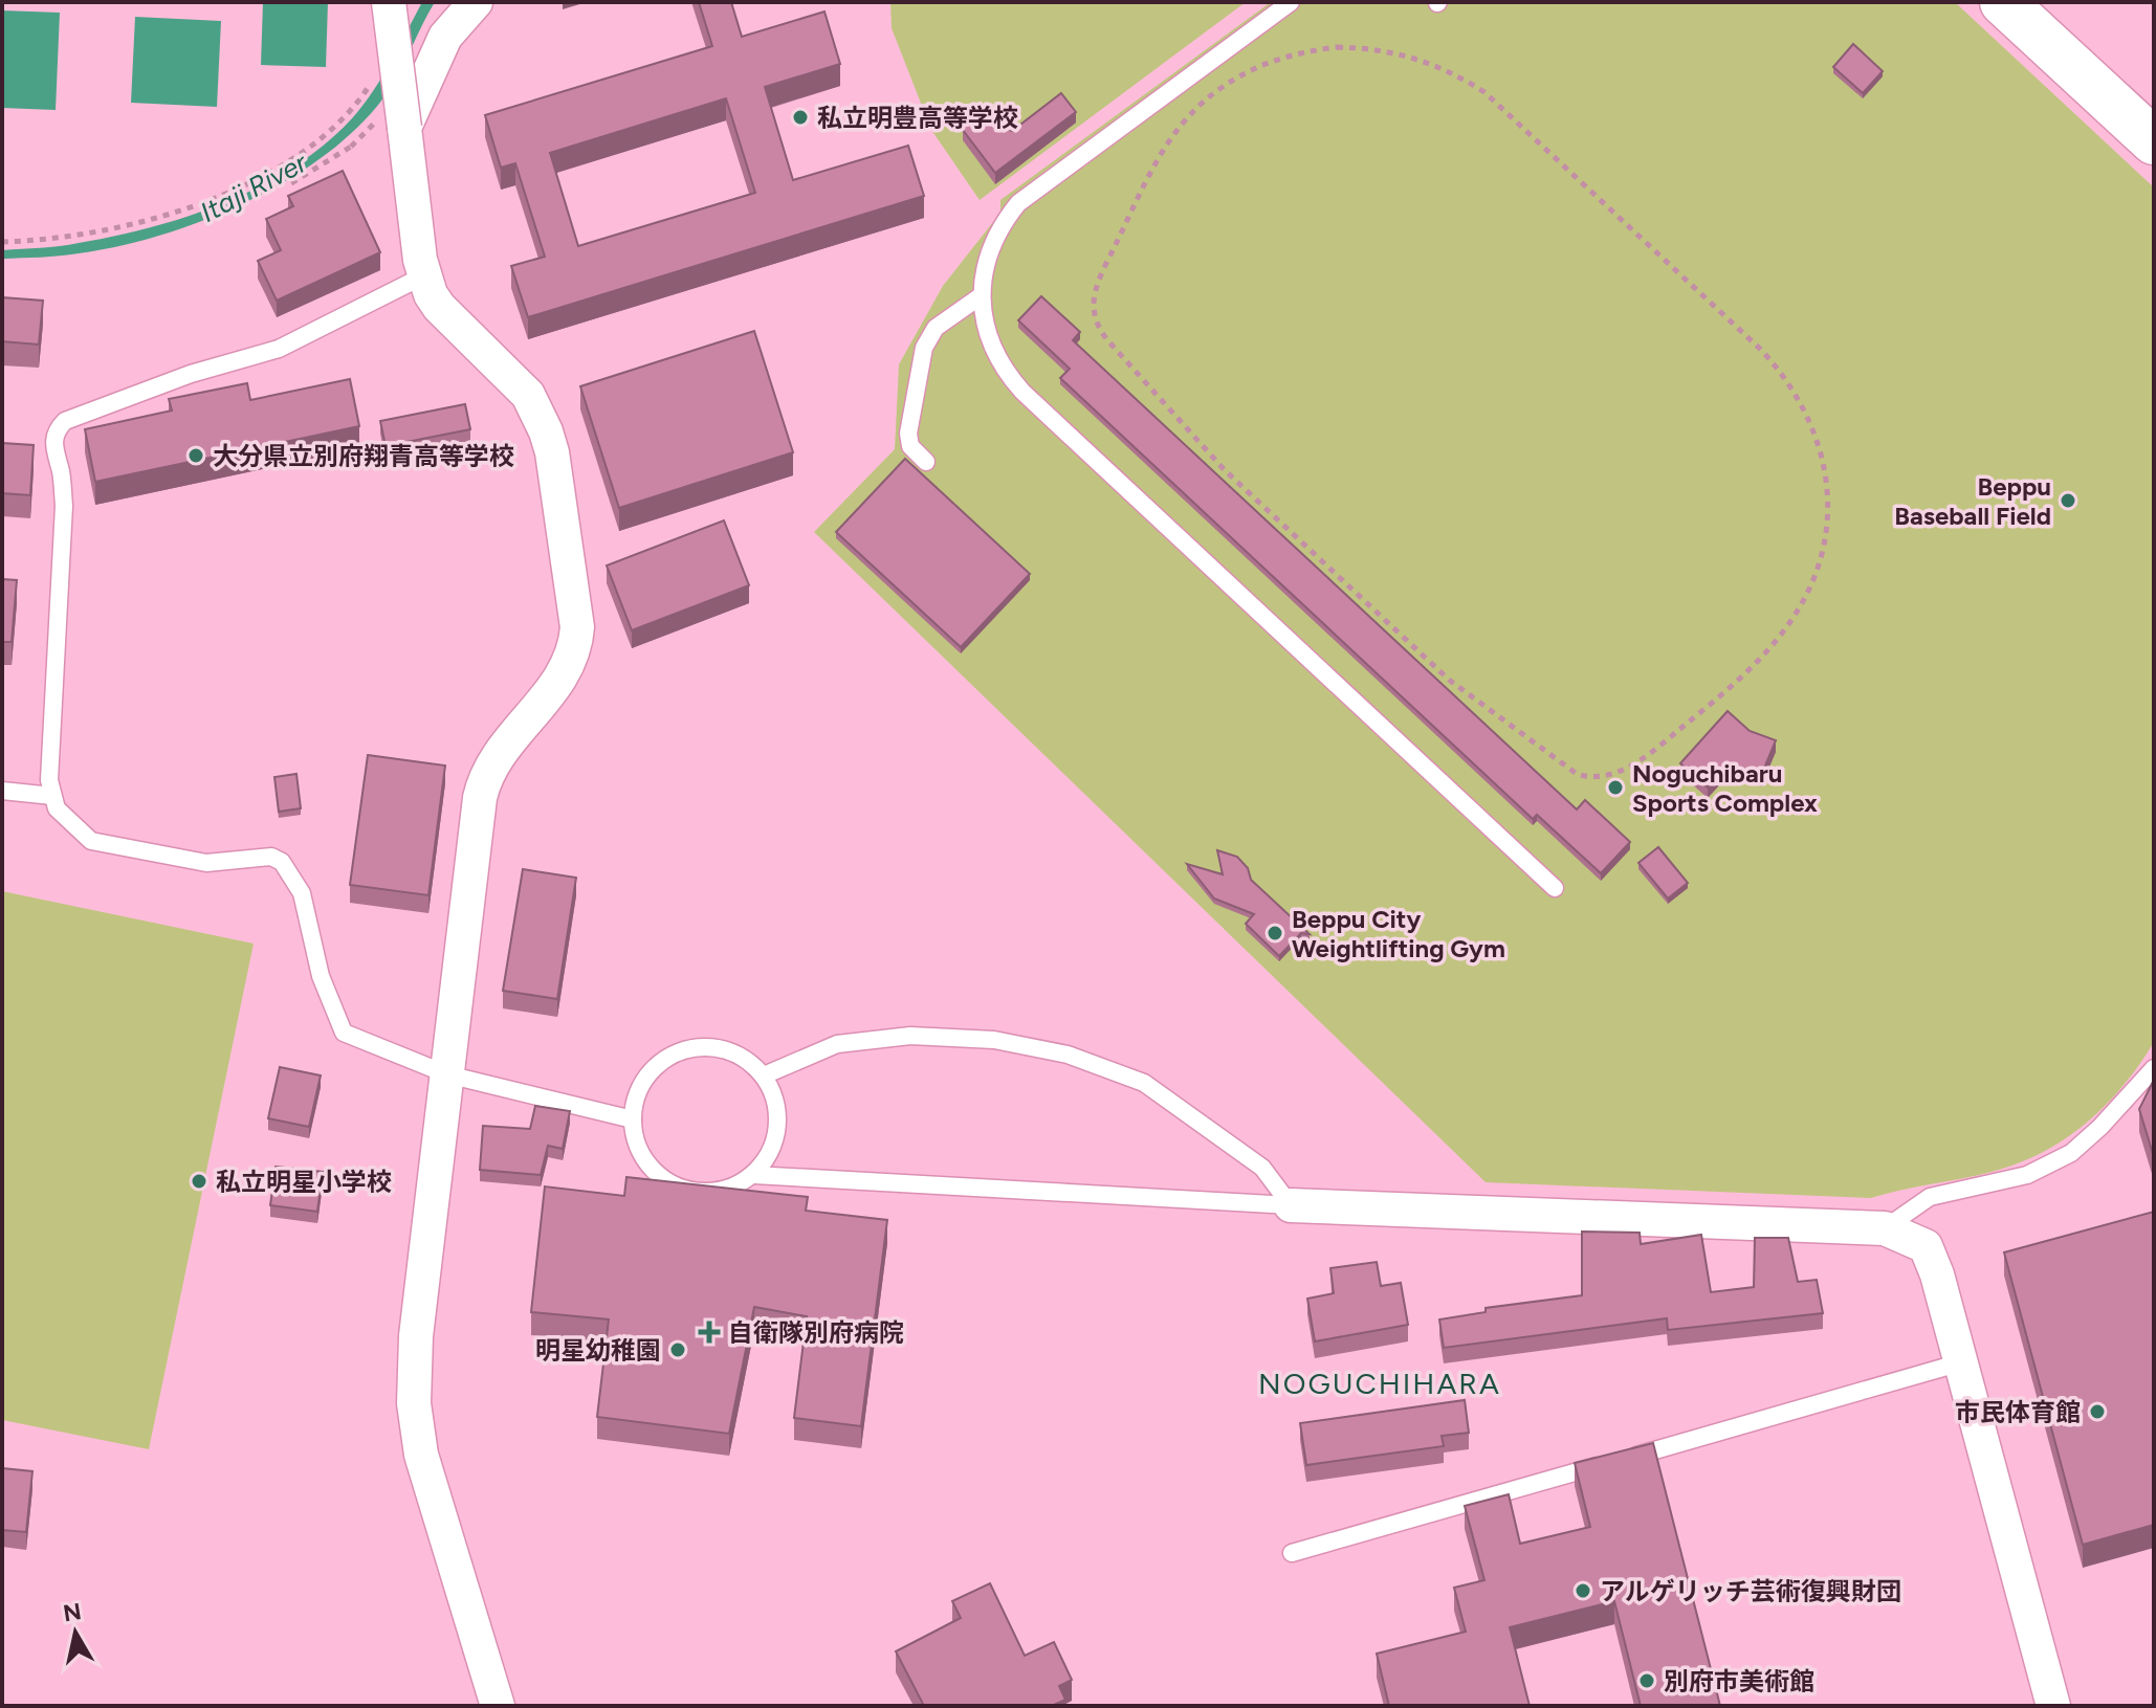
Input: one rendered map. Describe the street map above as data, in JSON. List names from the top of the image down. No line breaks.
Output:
{"districts":["NOGUCHIHARA"],"water":["Itaji River"],"places":{"other":["私立明豊高等学校","大分県立別府翔青高等学校","Beppu Baseball Field","Noguchibaru Sports Complex","Beppu City Weightlifting Gym","私立明星小学校","明星幼稚園","市民体育館","アルゲリッチ芸術復興財団","別府市美術館"],"health":["自衛隊別府病院"]},"north":"top"}
